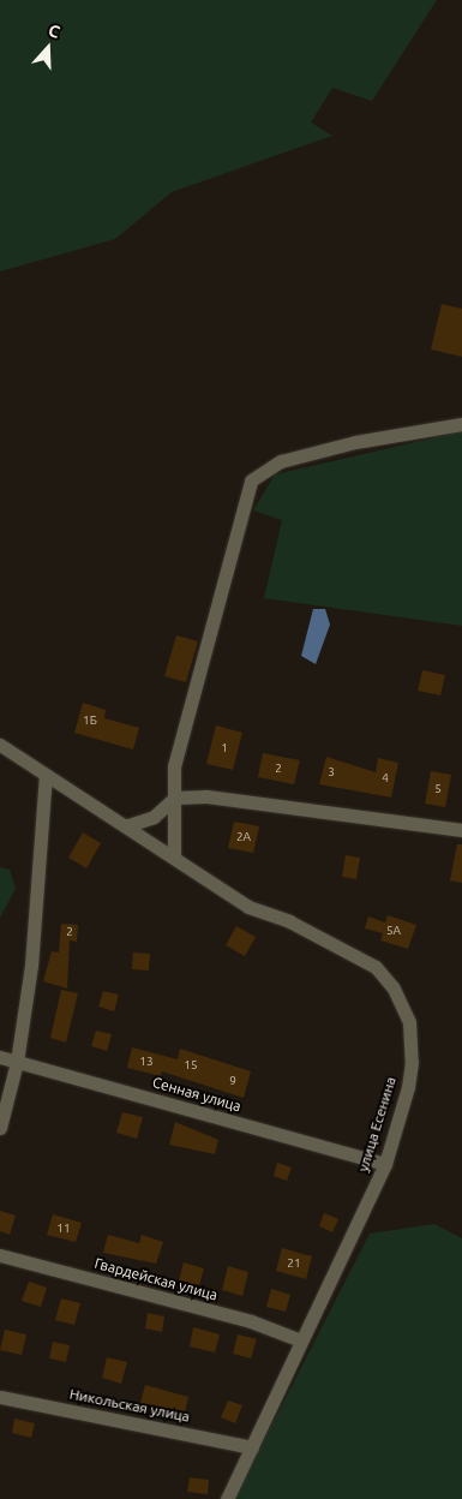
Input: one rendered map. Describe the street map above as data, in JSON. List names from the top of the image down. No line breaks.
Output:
{"streets":{"street":["Сенная улица","улица Есенина","Гвардейская улица","Никольская улица"]},"crossings":[["Сенная улица","улица Есенина"],["улица Есенина","Гвардейская улица"],["улица Есенина","Никольская улица"]],"house_numbers":["1Б","1","2","3","4","5","2А","5А","2","13","15","9","11","21"],"north":"top"}
